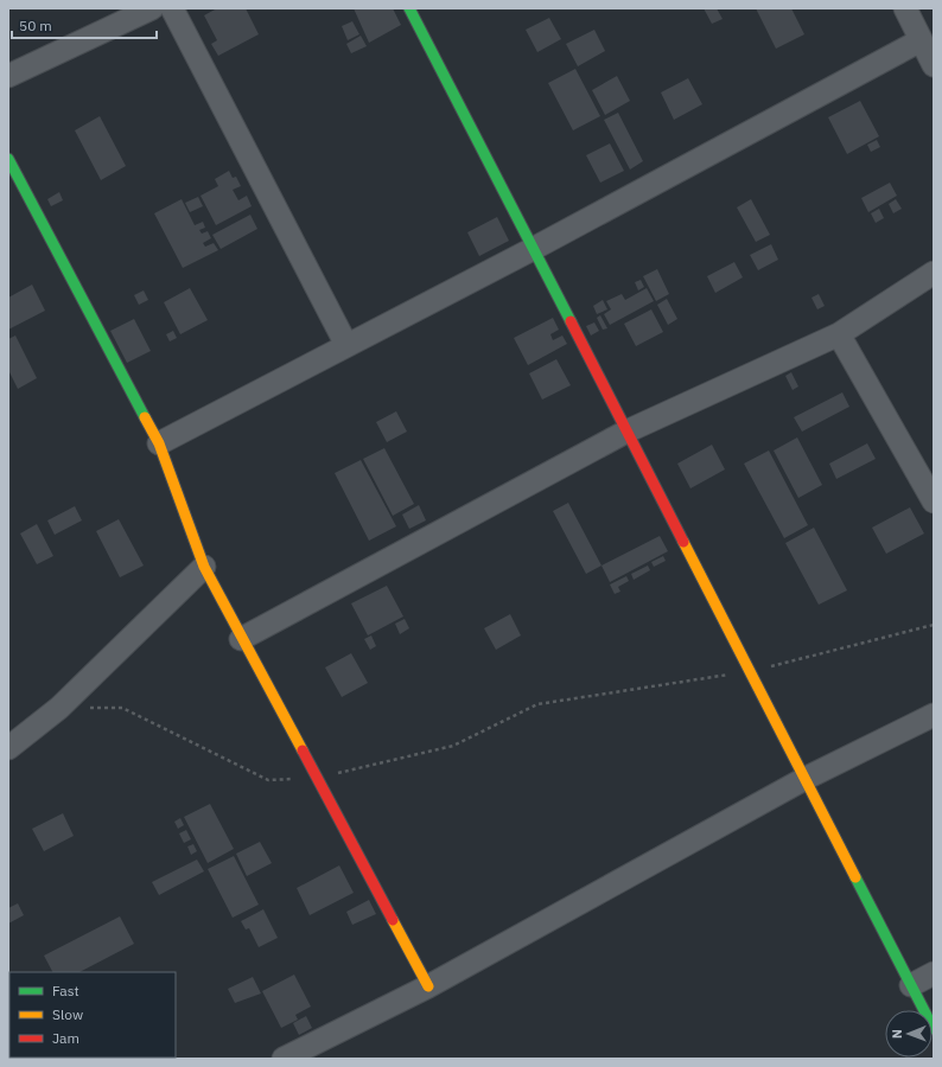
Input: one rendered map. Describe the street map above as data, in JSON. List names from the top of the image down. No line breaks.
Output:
{"legend":["Fast","Slow","Jam"],"scale_bar":"50 m","north":"left"}
